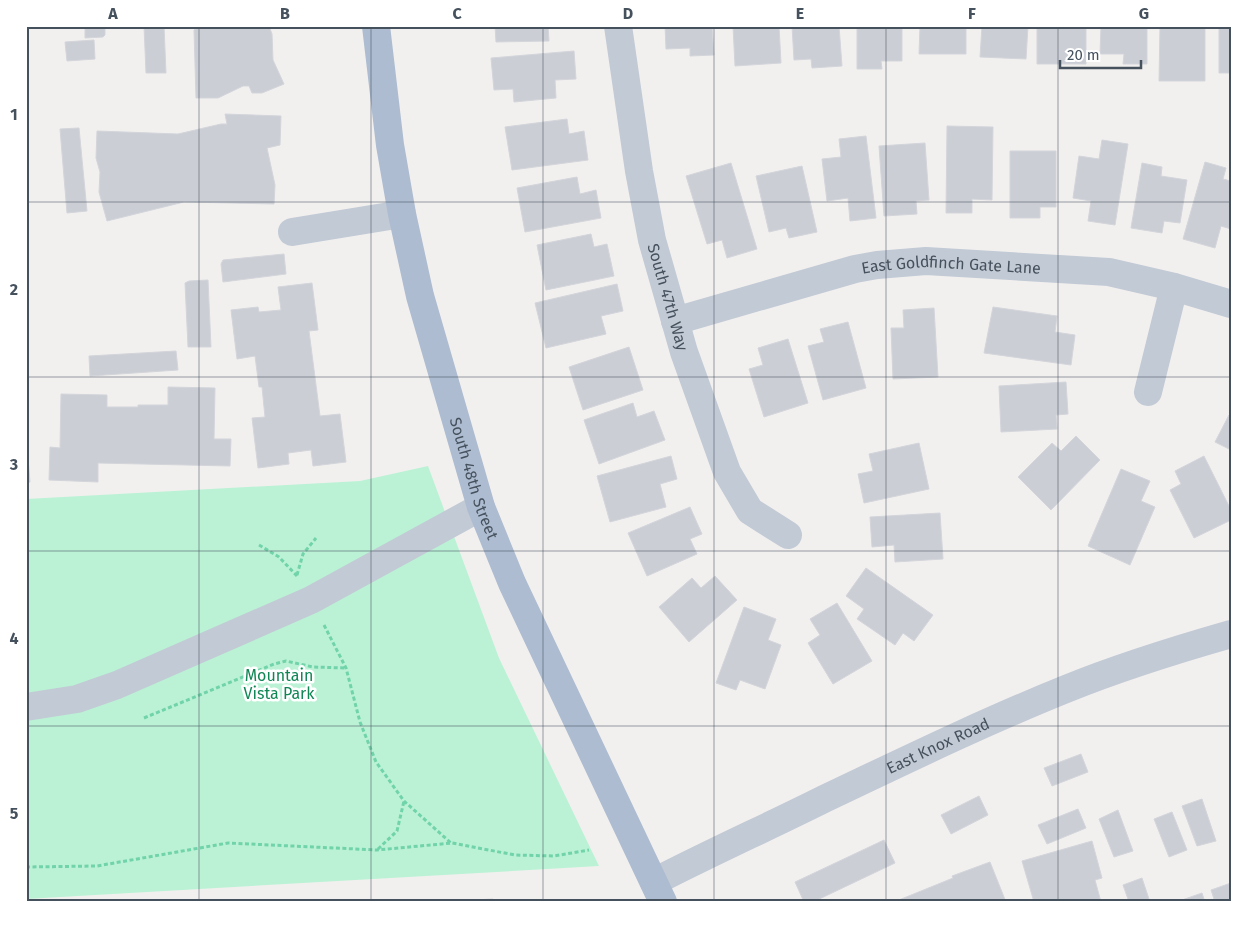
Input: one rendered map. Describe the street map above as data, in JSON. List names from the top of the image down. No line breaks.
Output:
{"streets":{"main road":["South 48th Street"],"street":["East Goldfinch Gate Lane","South 47th Way","East Knox Road"]},"crossings":[["East Goldfinch Gate Lane","South 47th Way"],["South 48th Street","East Knox Road"]],"parks":["Mountain Vista Park"],"scale_bar":"20 m","grid":{"columns":["A","B","C","D","E","F","G"],"rows":["1","2","3","4","5"]}}
